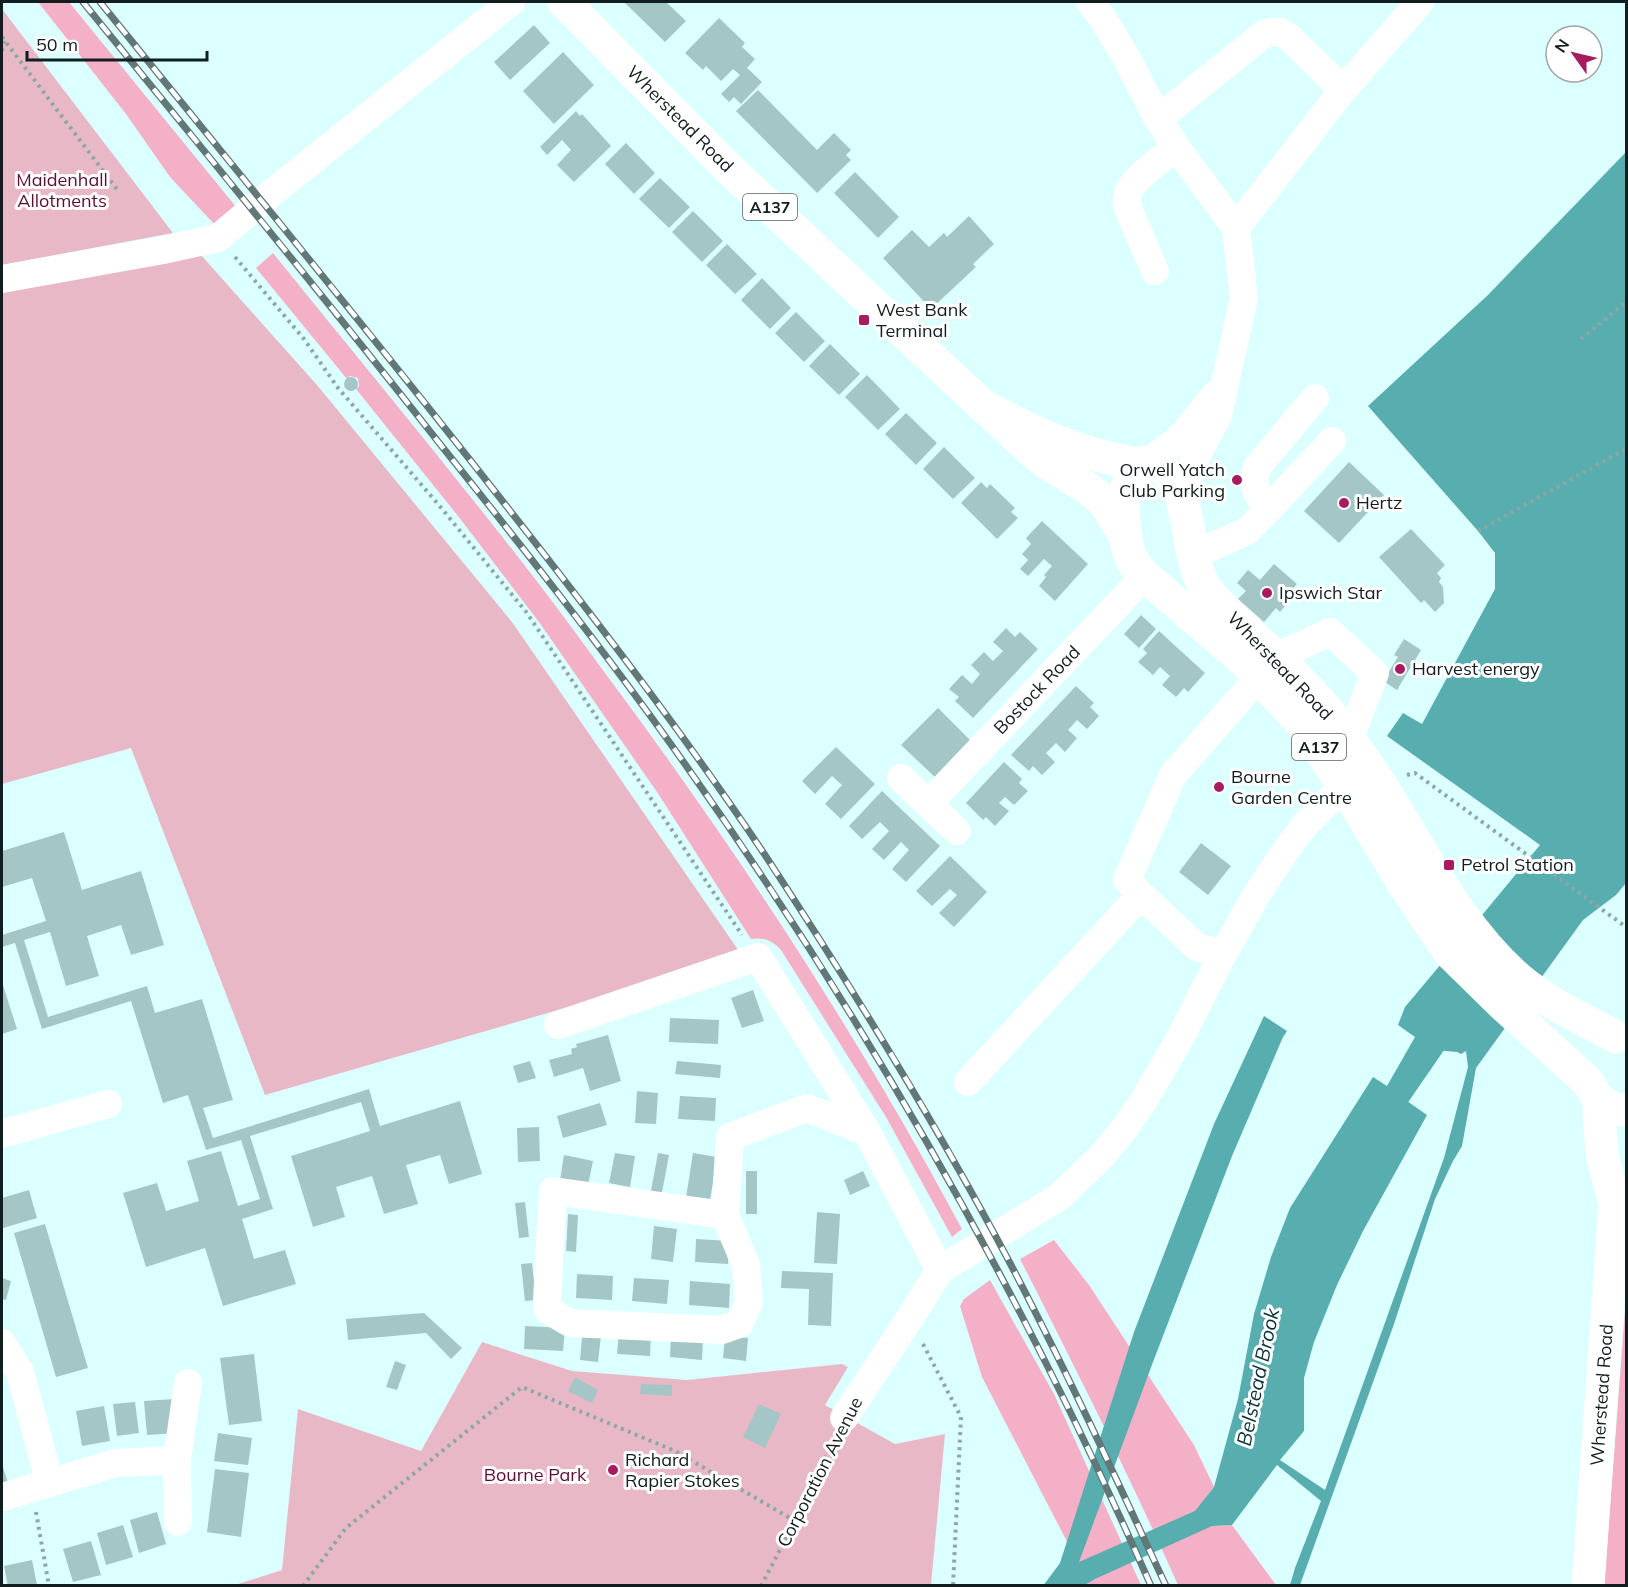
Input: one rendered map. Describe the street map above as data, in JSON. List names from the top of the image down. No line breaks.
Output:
{"streets":{"main road":["Wherstead Road","A137"],"street":["Bostock Road","Corporation Avenue"]},"crossings":[["Wherstead Road","A137"],["Wherstead Road","Bostock Road"]],"water":["Belstead Brook"],"parks":["Maidenhall Allotments","Bourne Park"],"places":{"transit":["West Bank Terminal","Petrol Station"],"other":["Orwell Yatch Club Parking","Hertz","Ipswich Star","Harvest energy","Bourne Garden Centre","Richard Rapier Stokes"]},"scale_bar":"50 m","north":"top left"}
